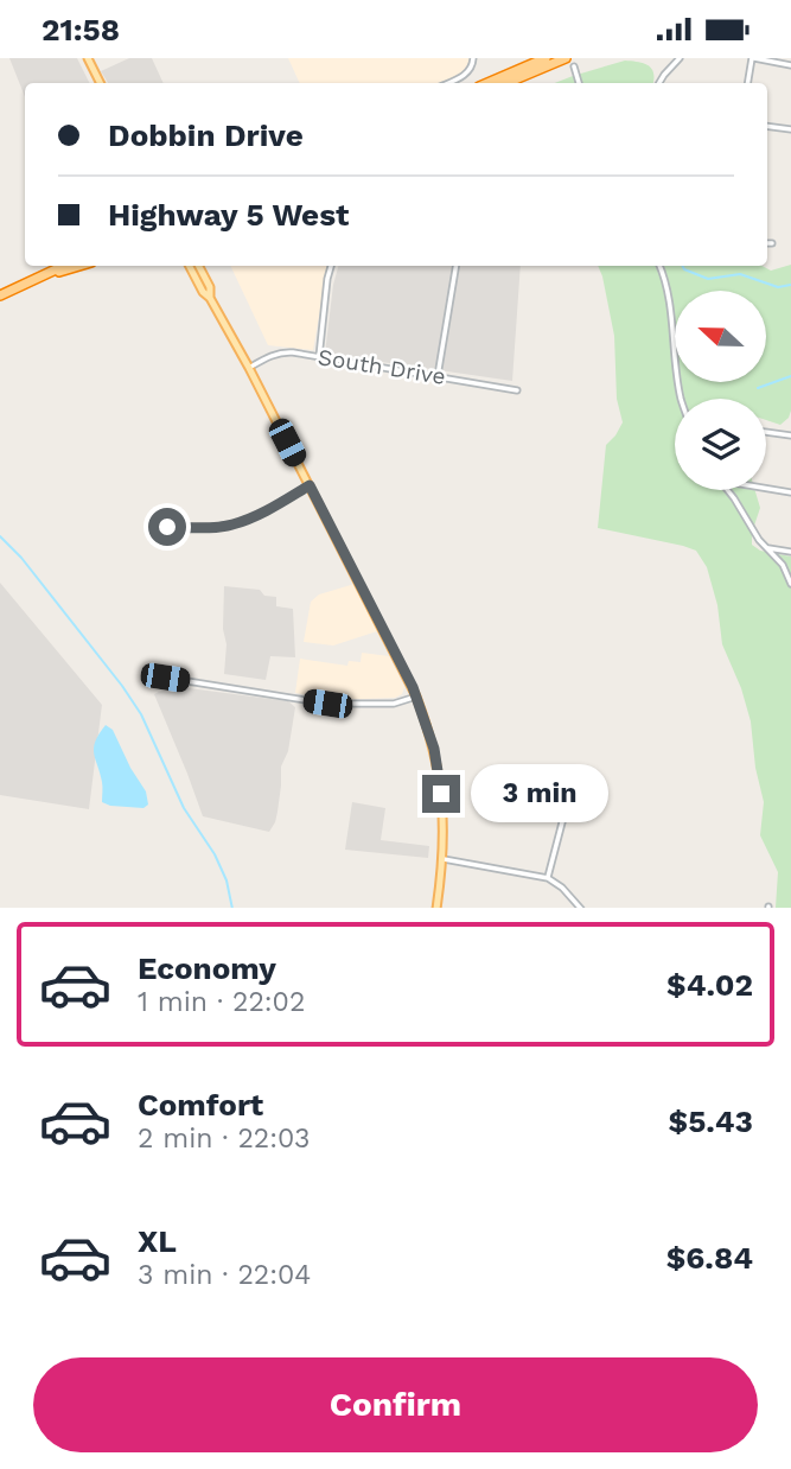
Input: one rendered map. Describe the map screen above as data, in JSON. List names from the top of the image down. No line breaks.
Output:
{"streets":{"street":["South Drive"]},"north":"left","page":{"status":"21:58","banner":["Dobbin Drive","Highway 5 West"],"bubble":"3 min","list":[{"name":"Economy","note":"1 min · 22:02","value":"$4.02"},{"name":"Comfort","note":"2 min · 22:03","value":"$5.43"},{"name":"XL","note":"3 min · 22:04","value":"$6.84"}],"buttons":"Confirm"}}
